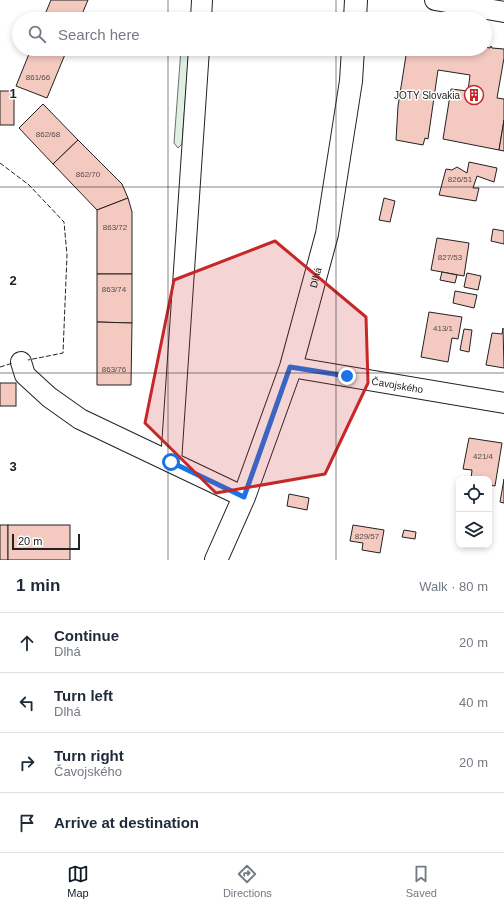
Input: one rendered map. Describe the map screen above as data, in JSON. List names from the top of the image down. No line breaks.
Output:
{"streets":{"street":["Dlhá","Čavojského"]},"crossings":[["Dlhá","Čavojského"]],"places":{"building":["JOTY Slovakia"]},"house_numbers":["861/66","862/68","862/70","826/51","863/72","827/53","863/74","413/1","863/76","421/4","829/57"],"scale_bar":"20 m","page":{"search":"Search here","scale":"20 m","heading":["1 min","Walk · 80 m"],"list":[["Continue","Dlhá","20 m"],["Turn left","Dlhá","40 m"],["Turn right","Čavojského","20 m"],"Arrive at destination"],"nav":["Map","Directions","Saved"]},"grid":{"rows":["1","2","3"]}}
